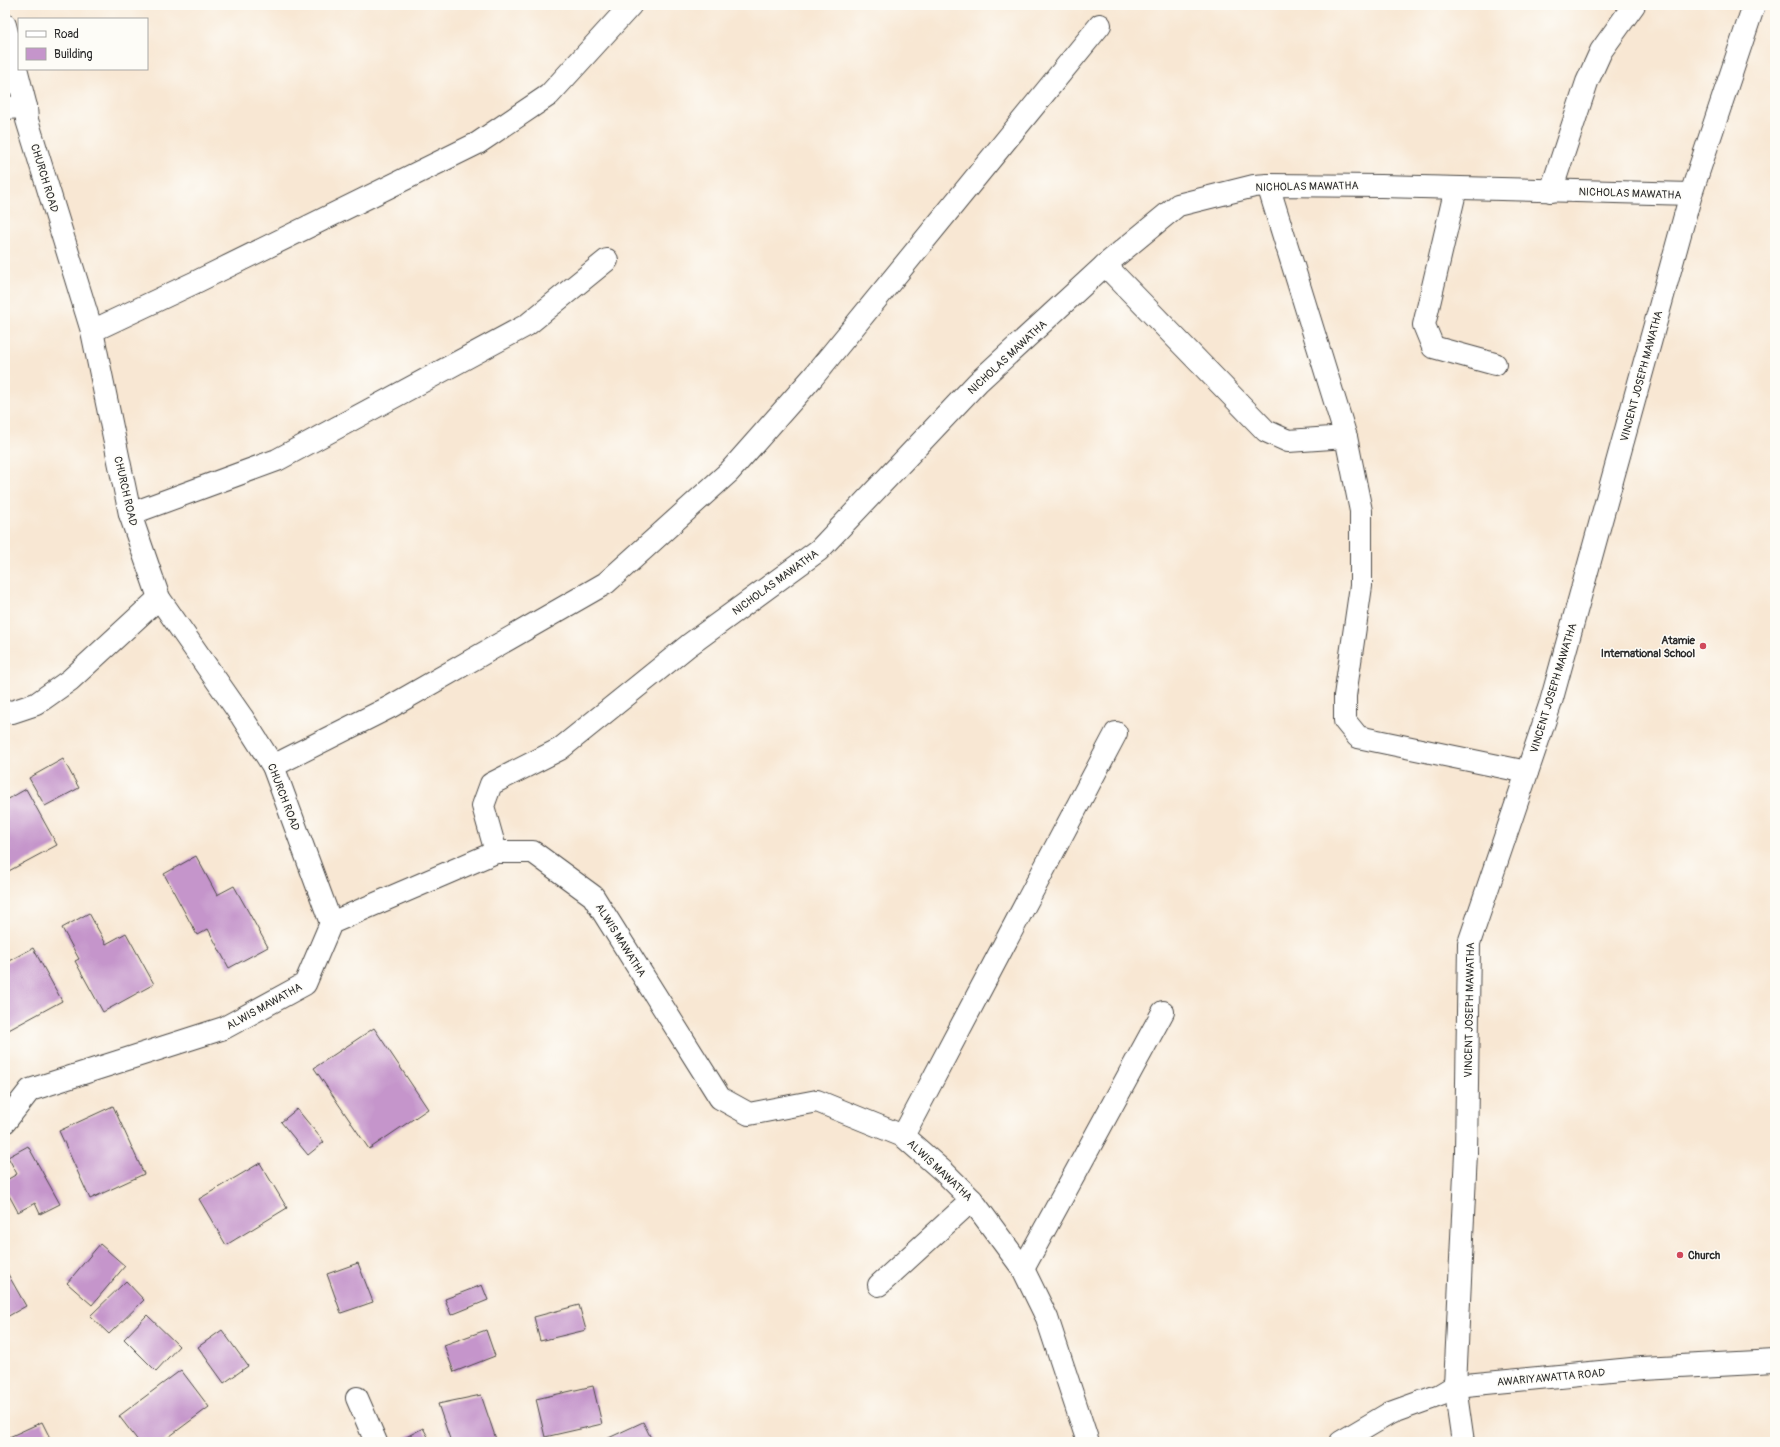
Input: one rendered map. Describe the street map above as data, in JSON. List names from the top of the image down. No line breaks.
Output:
{"streets":{"street":["CHURCH ROAD","NICHOLAS MAWATHA","VINCENT JOSEPH MAWATHA","ALWIS MAWATHA","AWARIYAWATTA ROAD"]},"crossings":[["CHURCH ROAD","ALWIS MAWATHA"],["NICHOLAS MAWATHA","VINCENT JOSEPH MAWATHA"],["NICHOLAS MAWATHA","ALWIS MAWATHA"],["VINCENT JOSEPH MAWATHA","AWARIYAWATTA ROAD"]],"places":["Atamie International School","Church"],"legend":["Road","Building"]}
